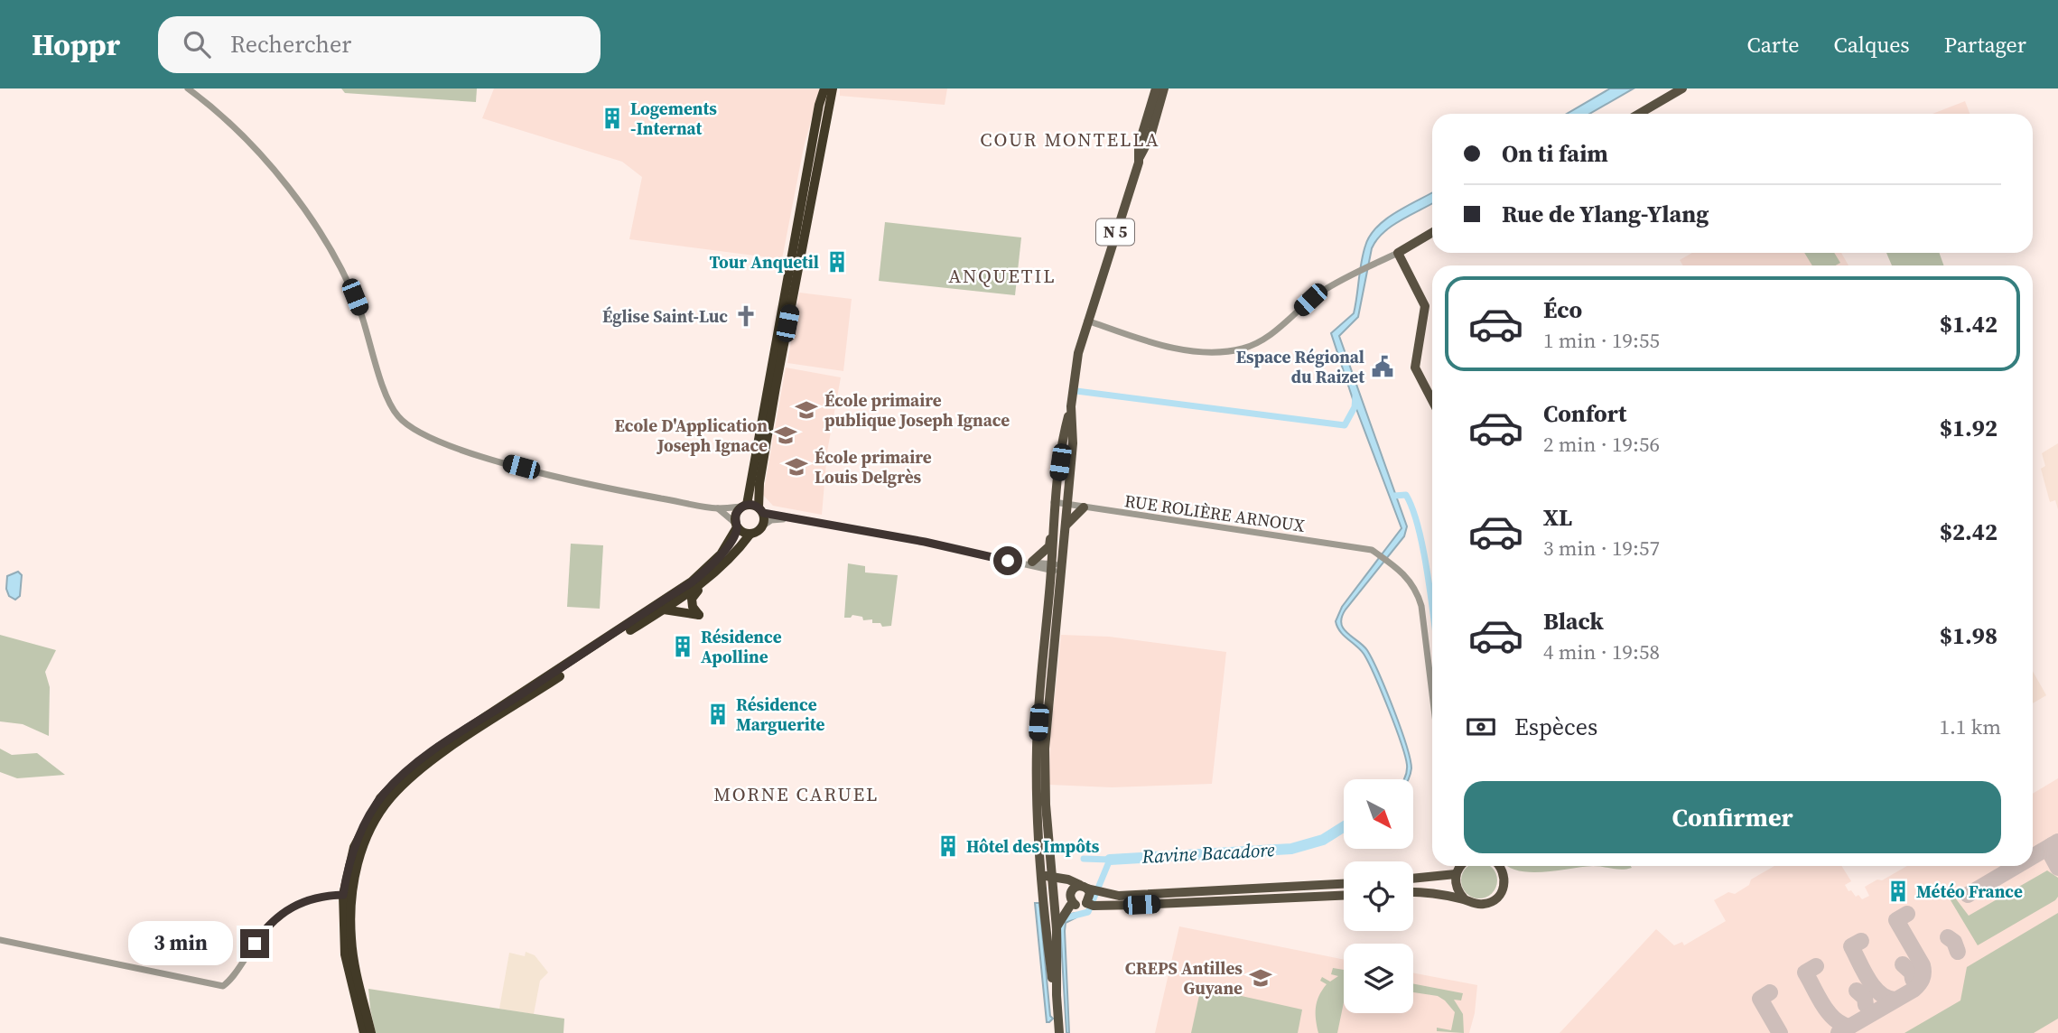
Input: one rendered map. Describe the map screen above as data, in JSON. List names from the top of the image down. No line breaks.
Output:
{"streets":{"main road":["N 5"],"street":["RUE ROLIÈRE ARNOUX"]},"crossings":[["N 5","RUE ROLIÈRE ARNOUX"]],"districts":["COUR MONTELLA","ANQUETIL","MORNE CARUEL"],"water":["Ravine Bacadore"],"places":{"building":["Logements -Internat","Tour Anquetil","Résidence Apolline","Résidence Marguerite","Hôtel des Impôts","Météo France"],"church":["Église Saint-Luc"],"public building":["Espace Régional du Raizet"],"school or university":["École primaire publique Joseph Ignace","Ecole D'Application Joseph Ignace","École primaire Louis Delgrès","CREPS Antilles Guyane"]},"north":"bottom right","page":{"header":"Hoppr","search":"Rechercher","nav":["Carte","Calques","Partager"],"banner":["On ti faim","Rue de Ylang-Ylang"],"list":[{"name":"Éco","note":"1 min · 19:55","value":"$1.42"},{"name":"Confort","note":"2 min · 19:56","value":"$1.92"},{"name":"XL","note":"3 min · 19:57","value":"$2.42"},{"name":"Black","note":"4 min · 19:58","value":"$1.98"}],"pay":["Espèces","1.1 km"],"buttons":"Confirmer","bubble":"3 min"}}
